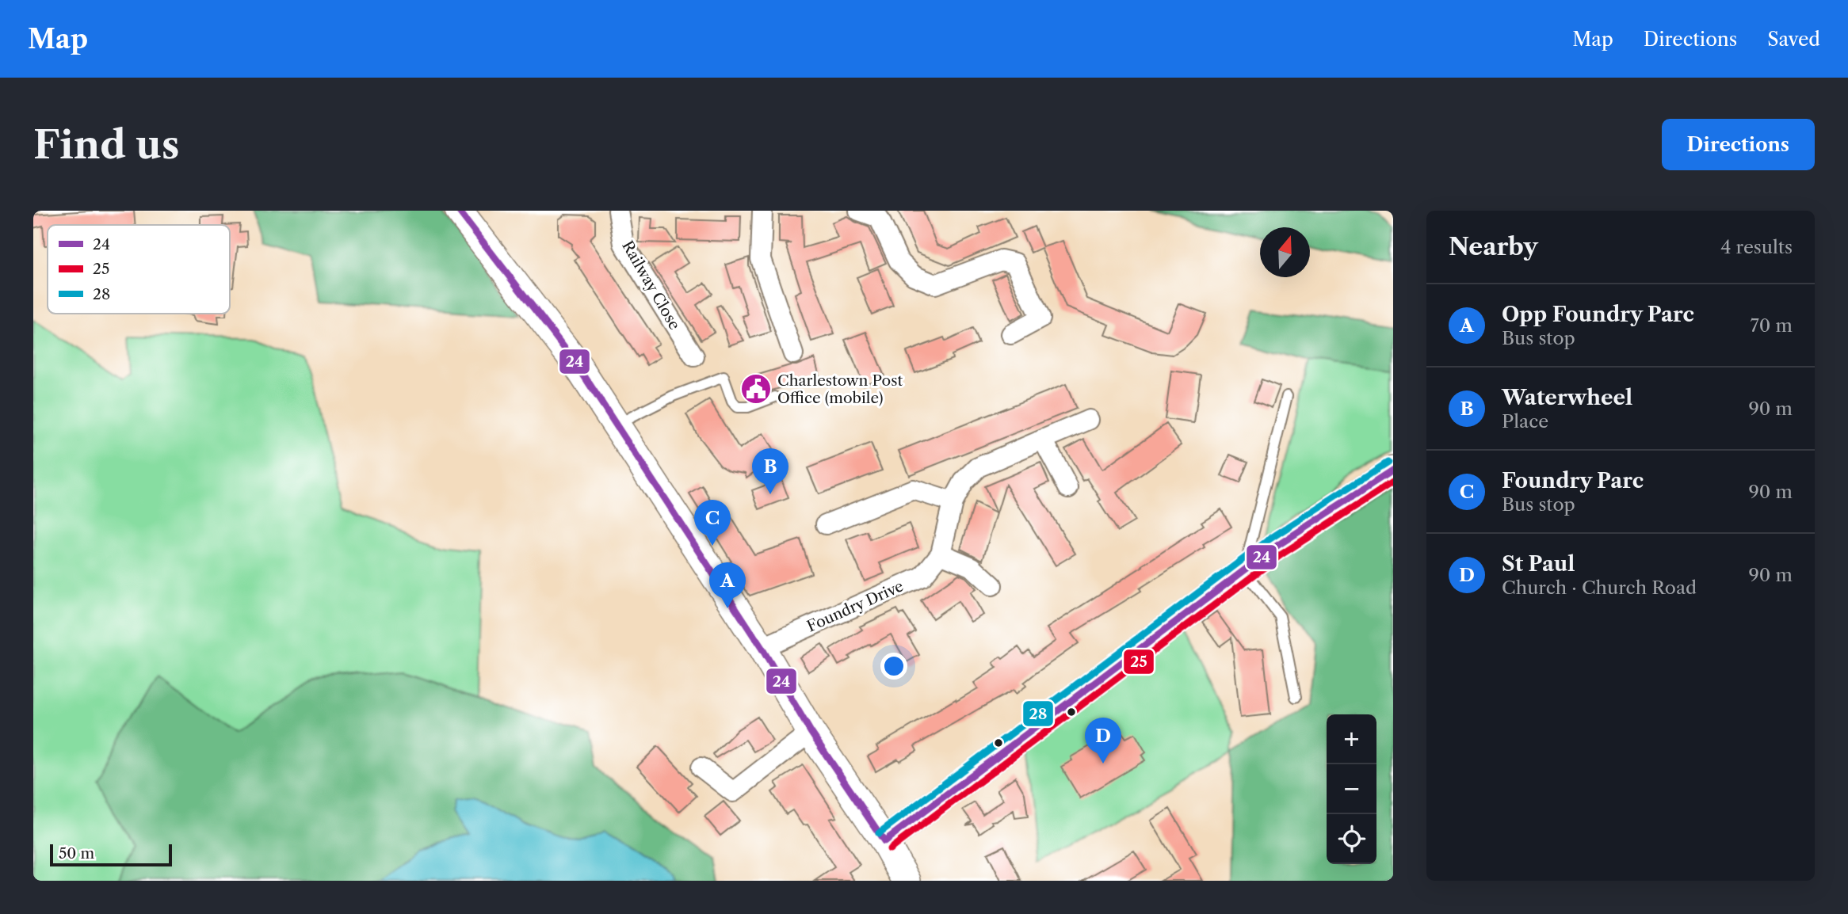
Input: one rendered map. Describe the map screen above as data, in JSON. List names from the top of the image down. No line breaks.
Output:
{"streets":{"street":["Railway Close","Foundry Drive"]},"places":{"public building":["Charlestown Post Office (mobile)"]},"lines":["transit line 24","transit line 28","transit line 25"],"legend":["24","25","28"],"scale_bar":"50 m","north":"top","page":{"header":"Map","nav":["Map","Directions","Saved"],"buttons":"Directions","title":"Find us","heading":["Nearby","4 results"],"list":[{"mark":"A","name":"Opp Foundry Parc","note":"Bus stop","value":"70 m"},{"mark":"B","name":"Waterwheel","note":"Place","value":"90 m"},{"mark":"C","name":"Foundry Parc","note":"Bus stop","value":"90 m"},{"mark":"D","name":"St Paul","note":"Church · Church Road","value":"90 m"}],"pins":["B","C","A","D"],"map_buttons":["+","−"],"scale":"50 m"}}
